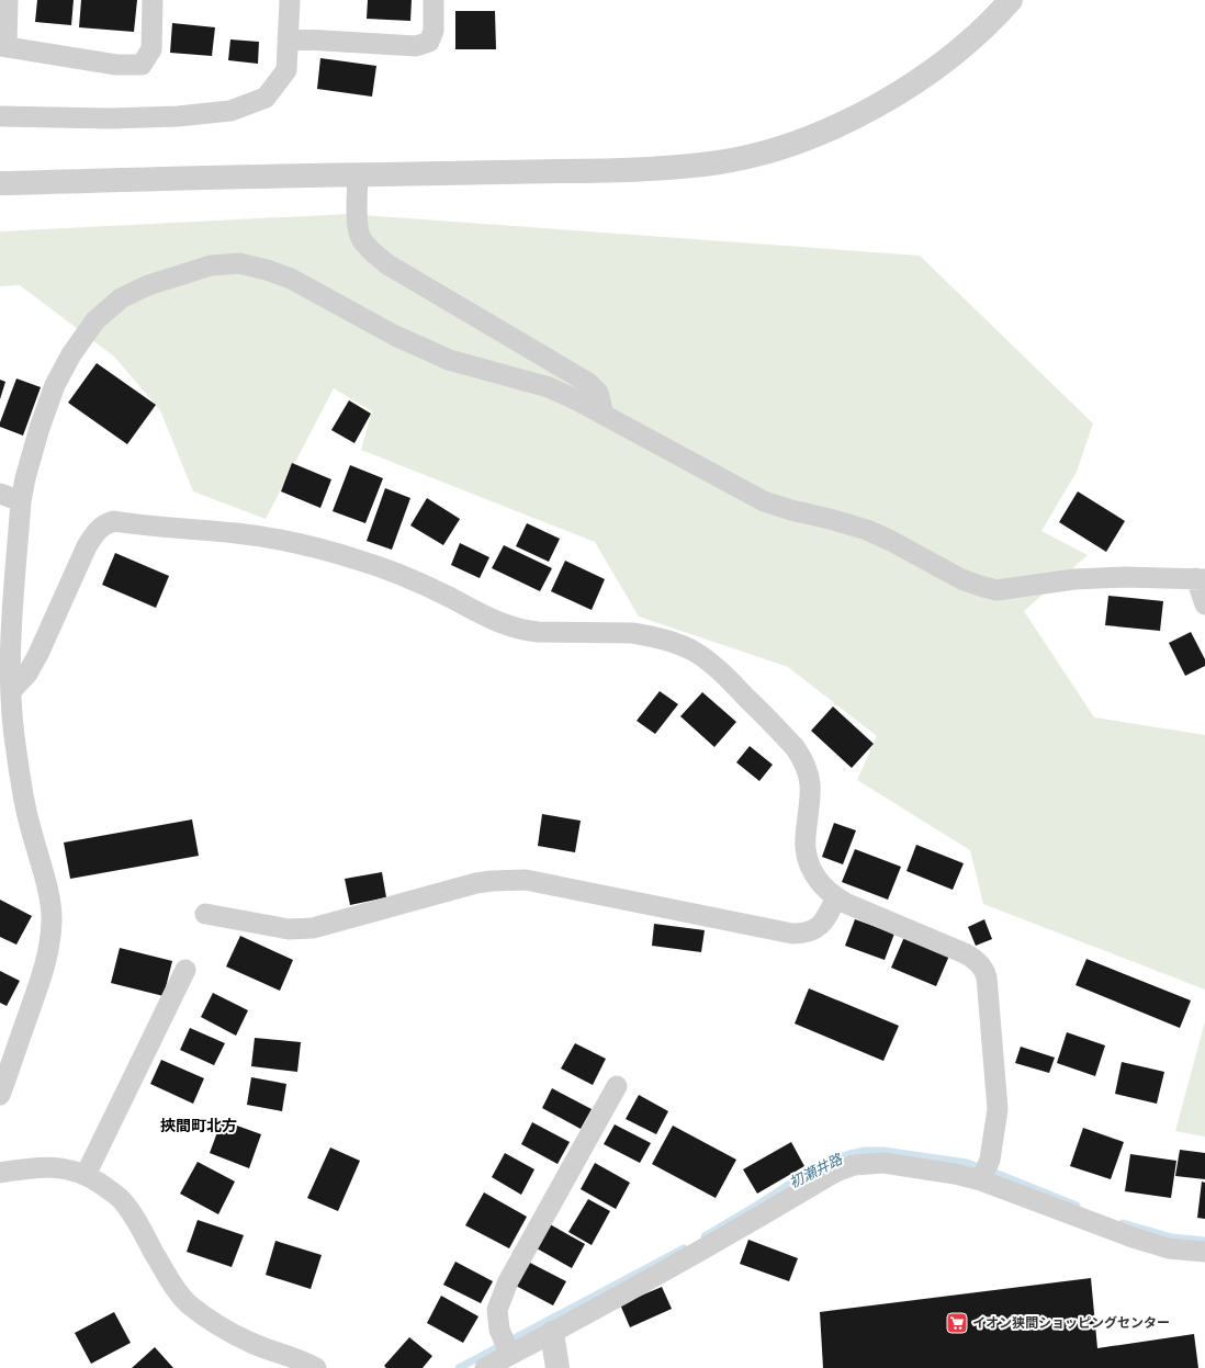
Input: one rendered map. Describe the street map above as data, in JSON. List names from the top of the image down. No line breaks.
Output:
{"districts":["挾間町北方"],"water":["初瀬井路"],"places":{"supermarket":["イオン狭間ショッピングセンター"]}}
